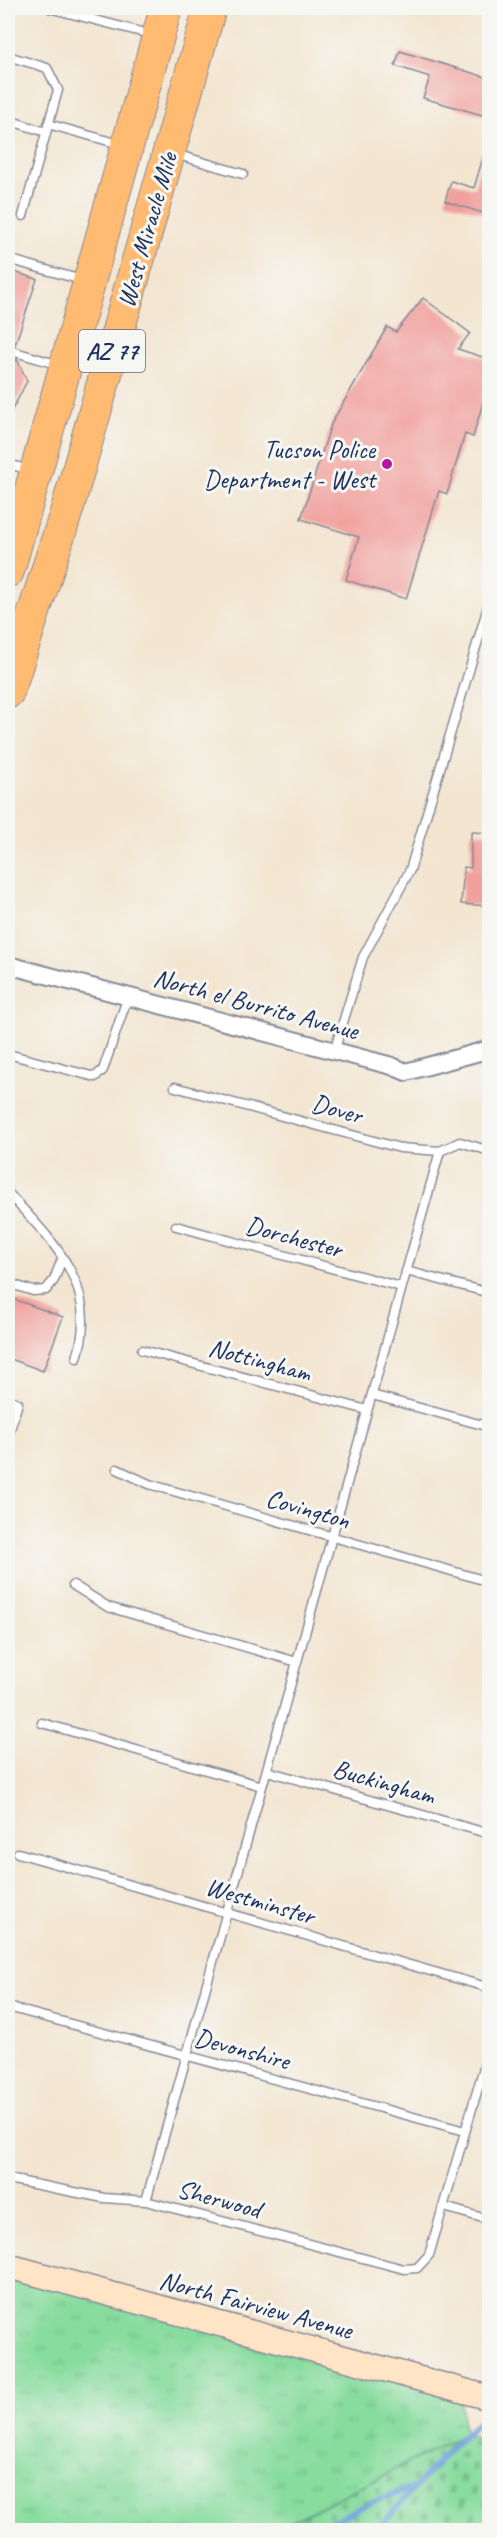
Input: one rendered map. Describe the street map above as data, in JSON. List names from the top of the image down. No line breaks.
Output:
{"streets":{"highway":["West Miracle Mile","AZ 77"],"street":["North el Burrito Avenue","North Fairview Avenue"],"lane":["Dover","Dorchester","Nottingham","Covington","Buckingham","Westminster","Devonshire","Sherwood"]},"places":["Tucson Police Department - West"]}
